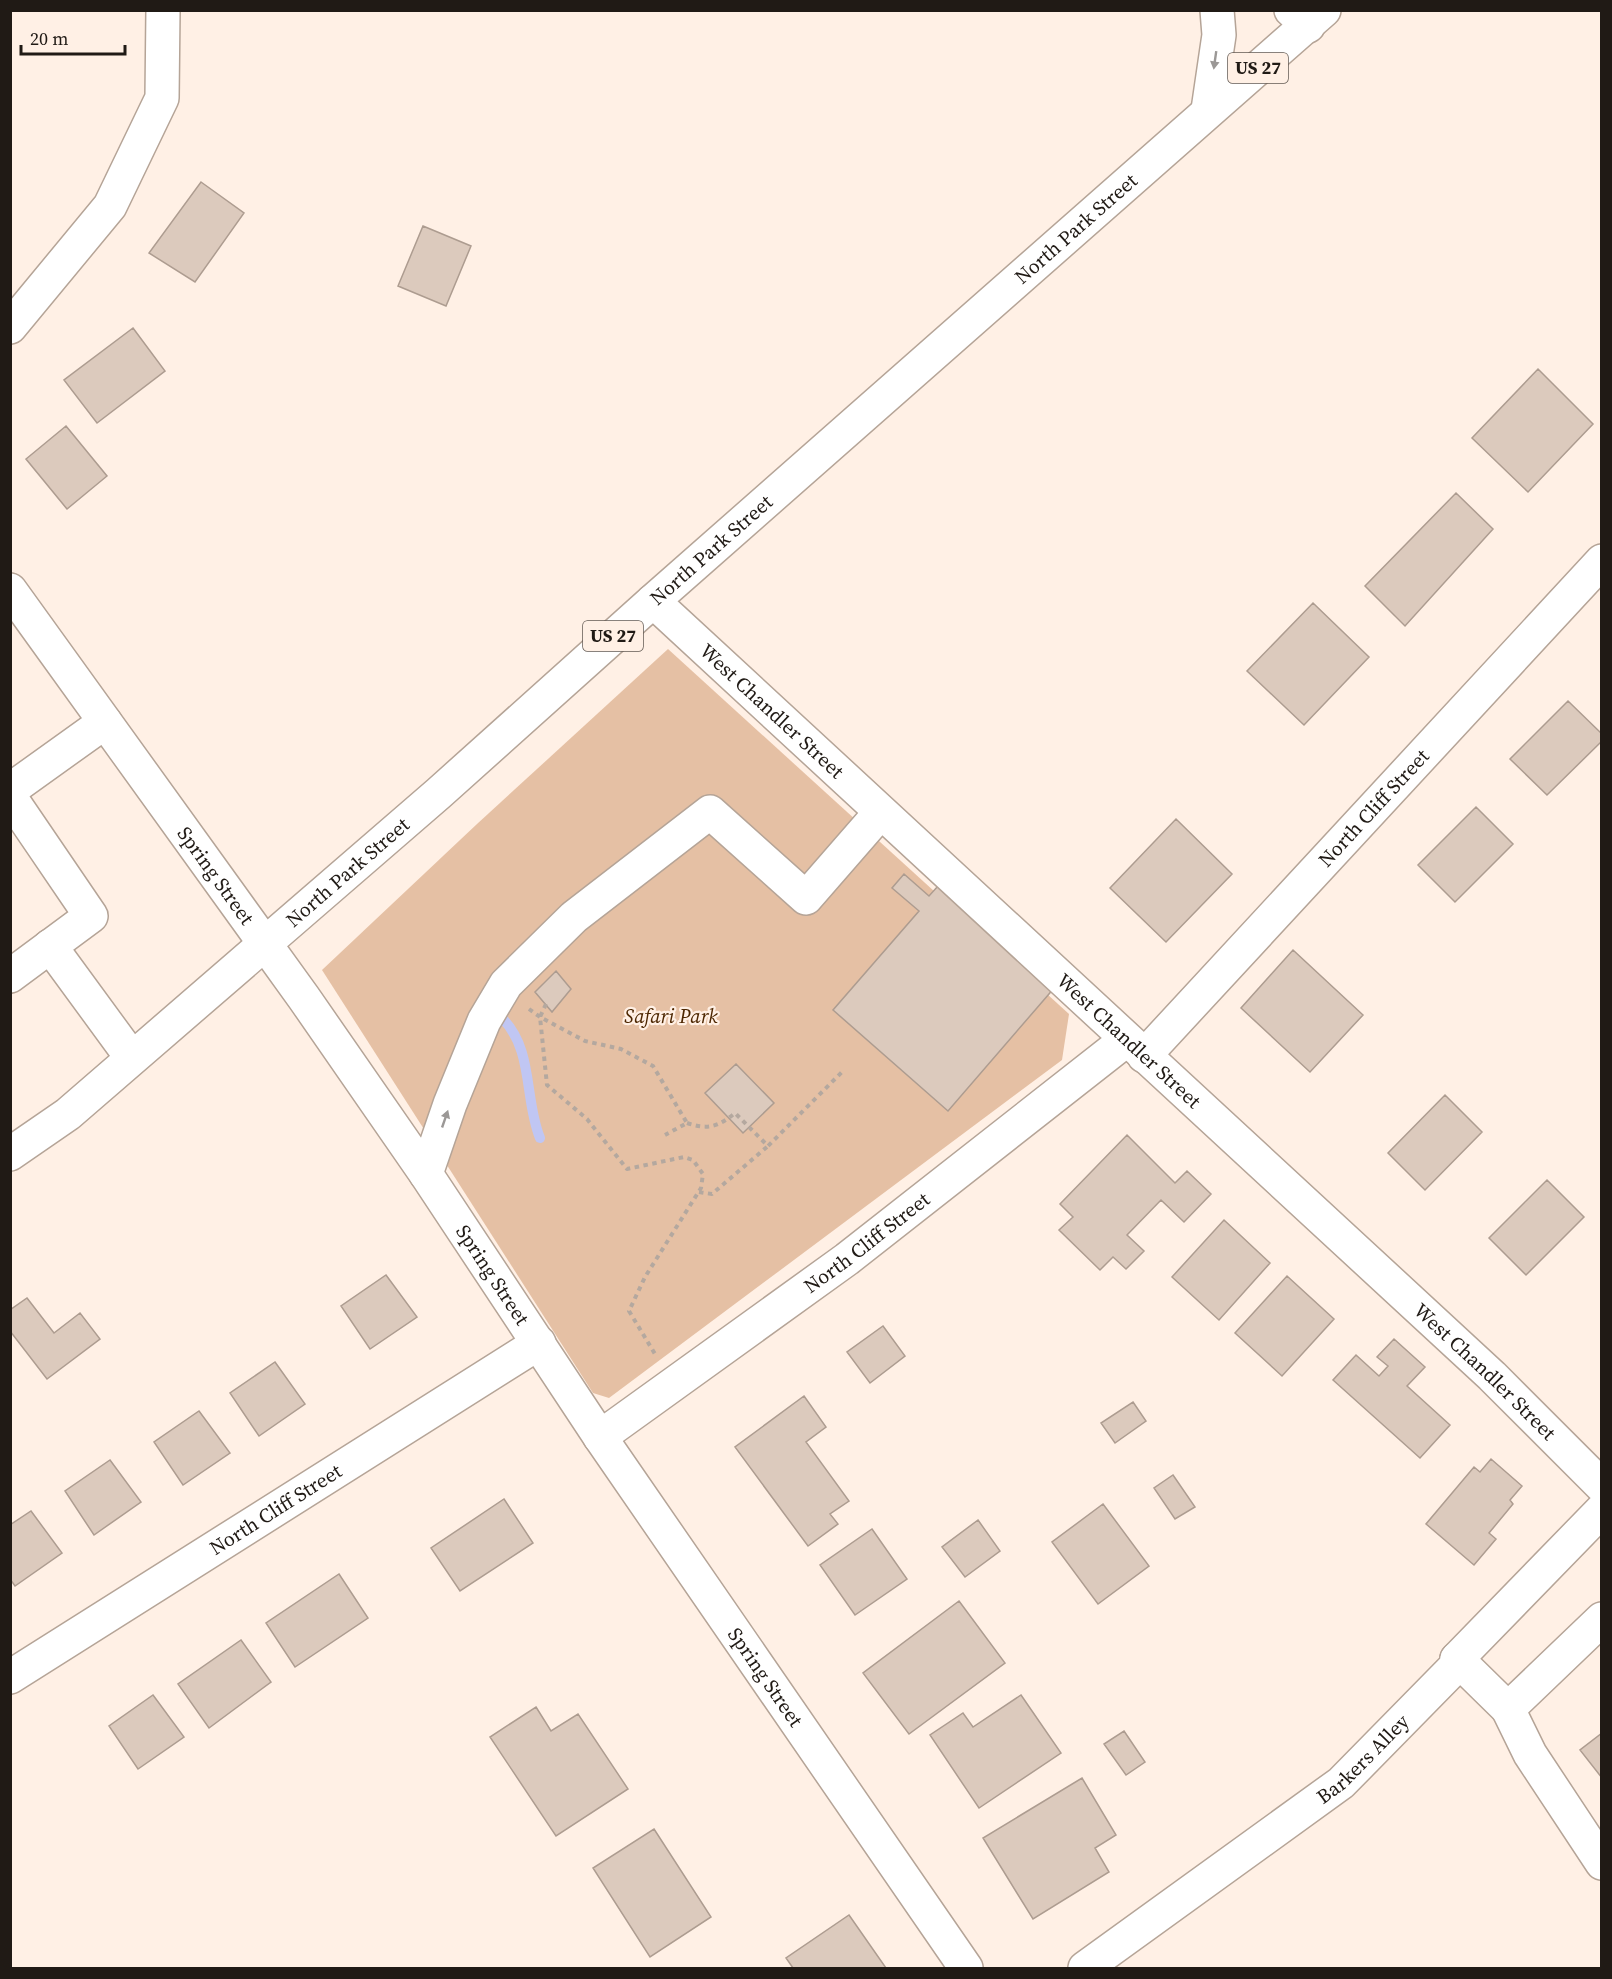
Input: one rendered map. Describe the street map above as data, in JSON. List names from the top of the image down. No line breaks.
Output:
{"streets":{"street":["US 27","North Park Street","West Chandler Street","North Cliff Street","Spring Street","Barkers Alley"]},"crossings":[["North Park Street","West Chandler Street"],["North Park Street","Spring Street"],["West Chandler Street","North Cliff Street"],["North Cliff Street","Spring Street"]],"parks":["Safari Park"],"scale_bar":"20 m"}
